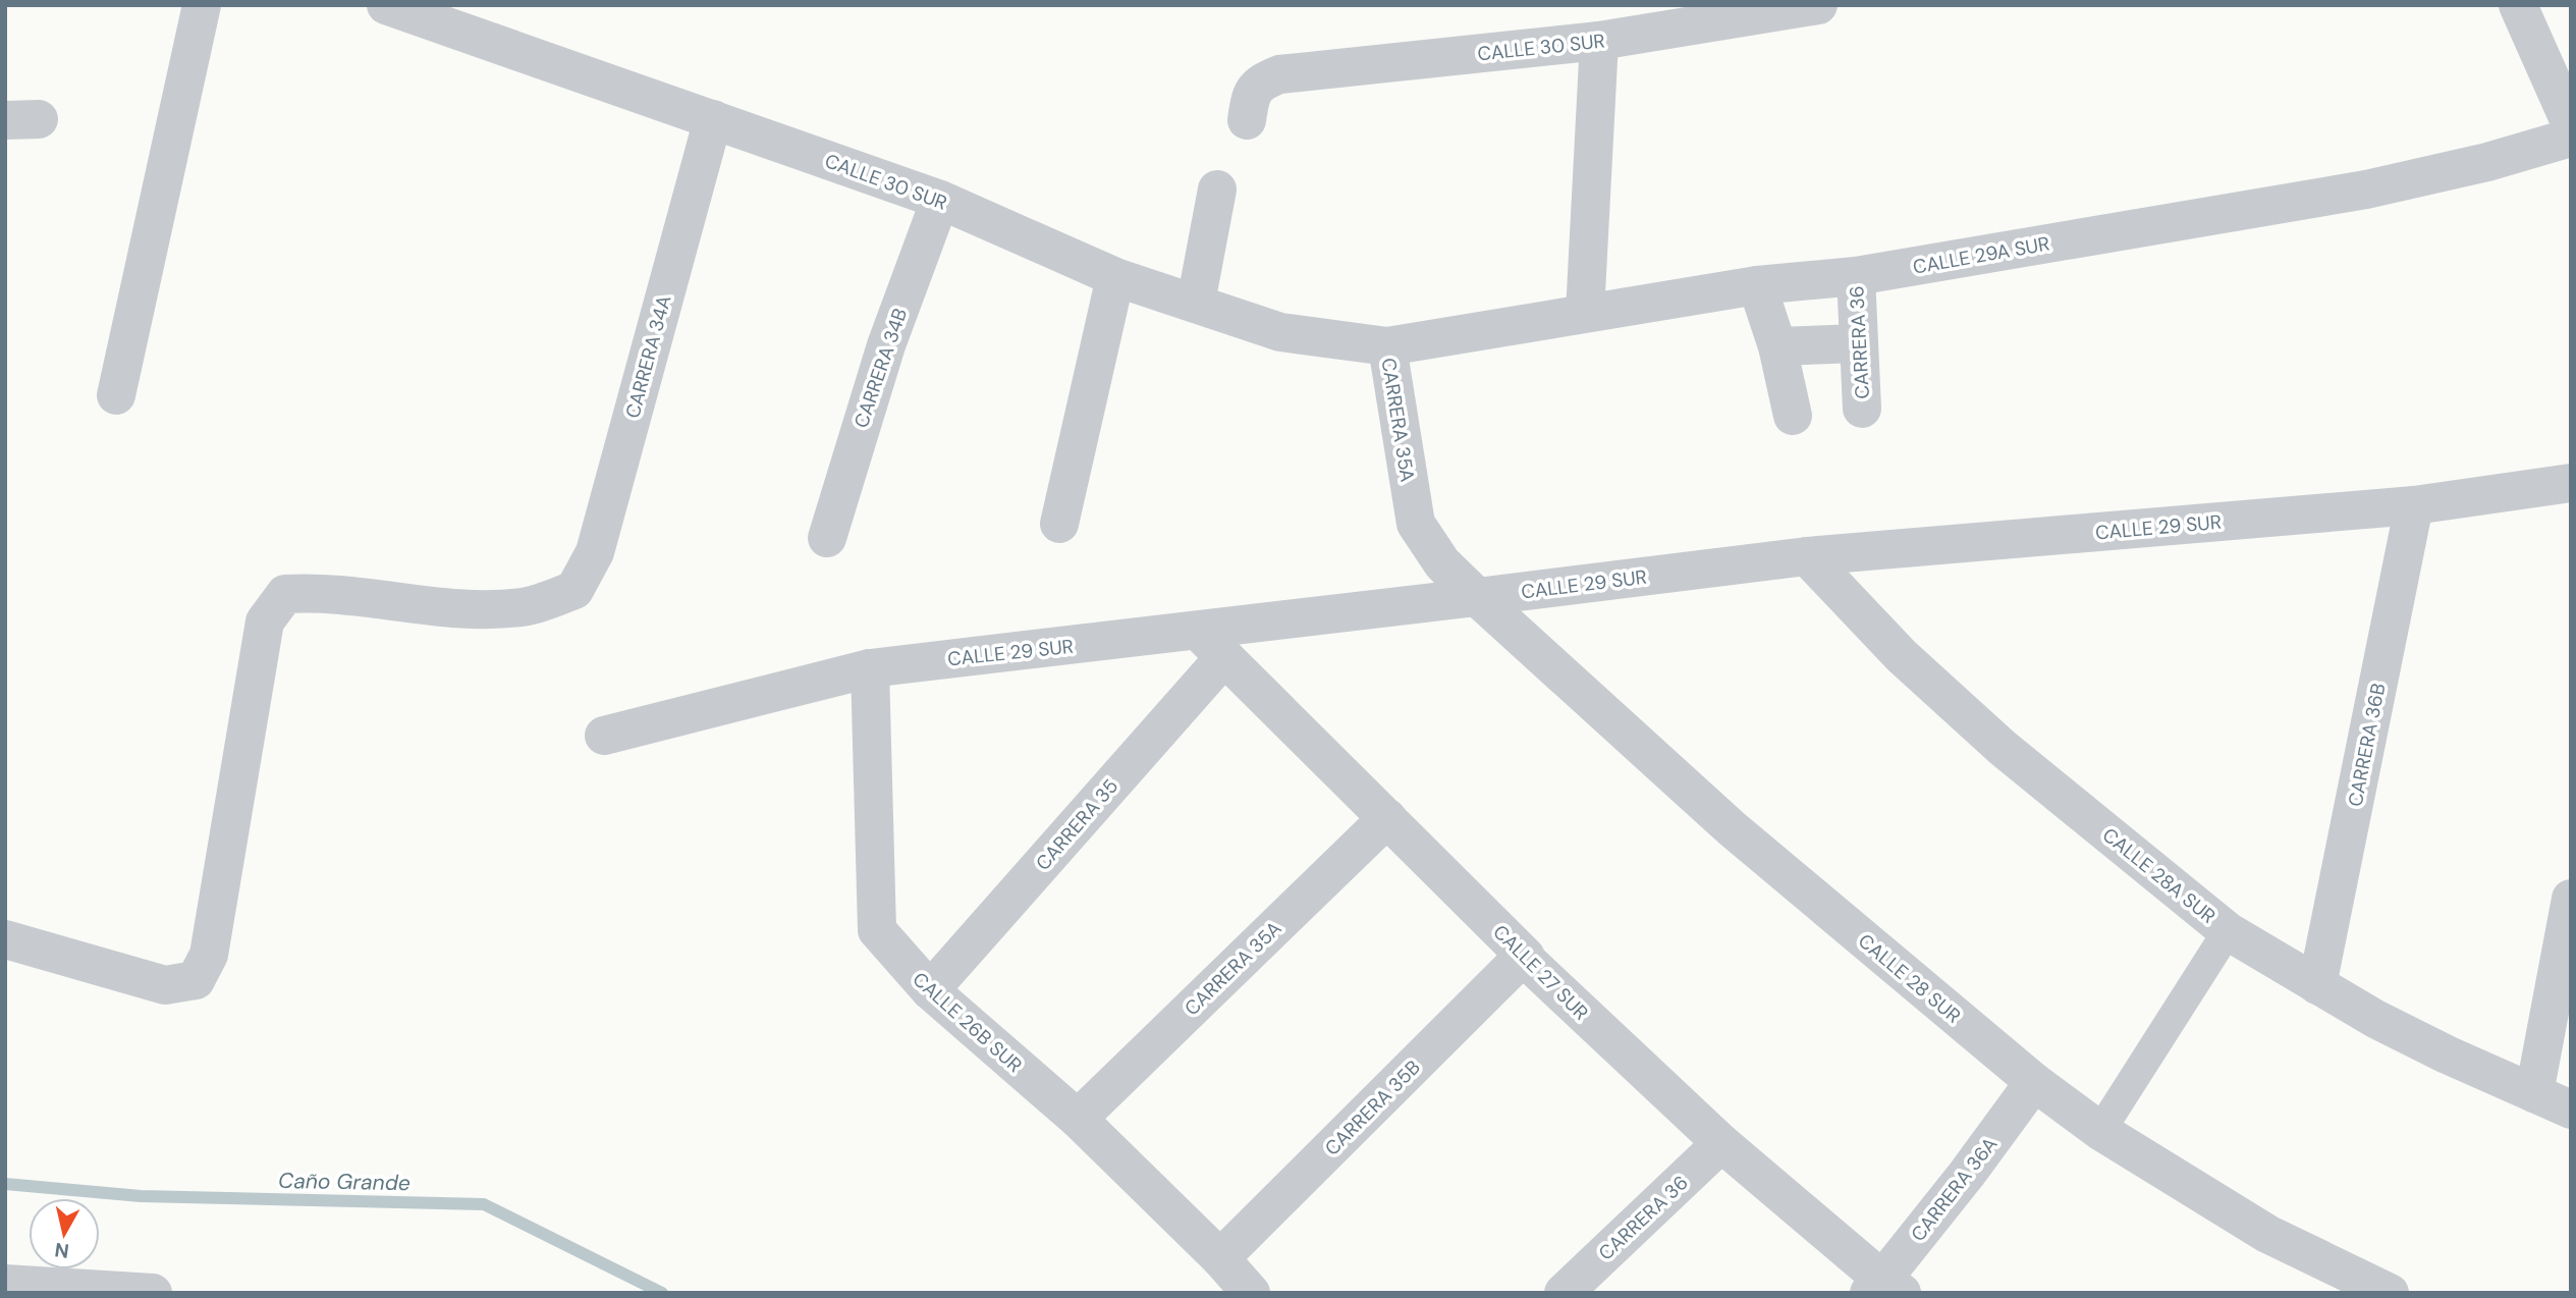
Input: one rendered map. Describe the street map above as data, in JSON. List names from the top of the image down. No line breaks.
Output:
{"streets":{"street":["CALLE 30 SUR","CALLE 29A SUR","CARRERA 36","CARRERA 34A","CARRERA 34B","CARRERA 35A","CALLE 29 SUR","CARRERA 36B","CARRERA 35","CALLE 28A SUR","CALLE 27 SUR","CALLE 28 SUR","CALLE 26B SUR","CARRERA 35B","CARRERA 36A"]},"crossings":[["CALLE 30 SUR","CALLE 29A SUR"],["CALLE 30 SUR","CARRERA 34A"],["CALLE 30 SUR","CARRERA 34B"],["CALLE 30 SUR","CARRERA 35A"],["CALLE 29A SUR","CARRERA 36"],["CALLE 29A SUR","CARRERA 35A"],["CARRERA 36","CALLE 27 SUR"],["CARRERA 35A","CALLE 29 SUR"],["CARRERA 35A","CALLE 27 SUR"],["CARRERA 35A","CALLE 28 SUR"],["CARRERA 35A","CALLE 26B SUR"],["CALLE 29 SUR","CARRERA 36B"],["CALLE 29 SUR","CARRERA 35"],["CALLE 29 SUR","CALLE 28A SUR"],["CALLE 29 SUR","CALLE 27 SUR"],["CALLE 29 SUR","CALLE 28 SUR"],["CALLE 29 SUR","CALLE 26B SUR"],["CARRERA 36B","CALLE 28A SUR"],["CARRERA 35","CALLE 27 SUR"],["CARRERA 35","CALLE 26B SUR"],["CALLE 27 SUR","CARRERA 35B"],["CALLE 27 SUR","CARRERA 36A"],["CALLE 28 SUR","CARRERA 36A"],["CALLE 26B SUR","CARRERA 35B"]],"water":["Caño Grande"],"north":"bottom"}
